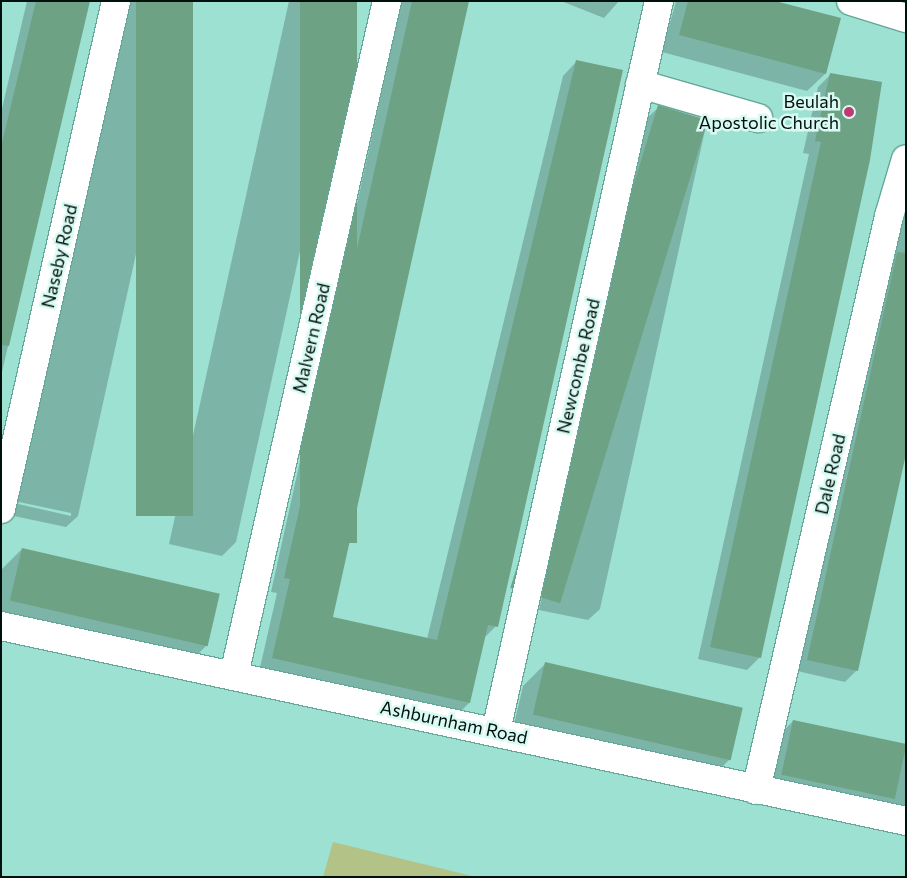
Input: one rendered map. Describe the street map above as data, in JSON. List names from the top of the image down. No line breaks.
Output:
{"streets":{"street":["Naseby Road","Malvern Road","Newcombe Road","Dale Road","Ashburnham Road"]},"crossings":[["Malvern Road","Ashburnham Road"],["Newcombe Road","Ashburnham Road"],["Dale Road","Ashburnham Road"]],"places":["Beulah Apostolic Church"]}
